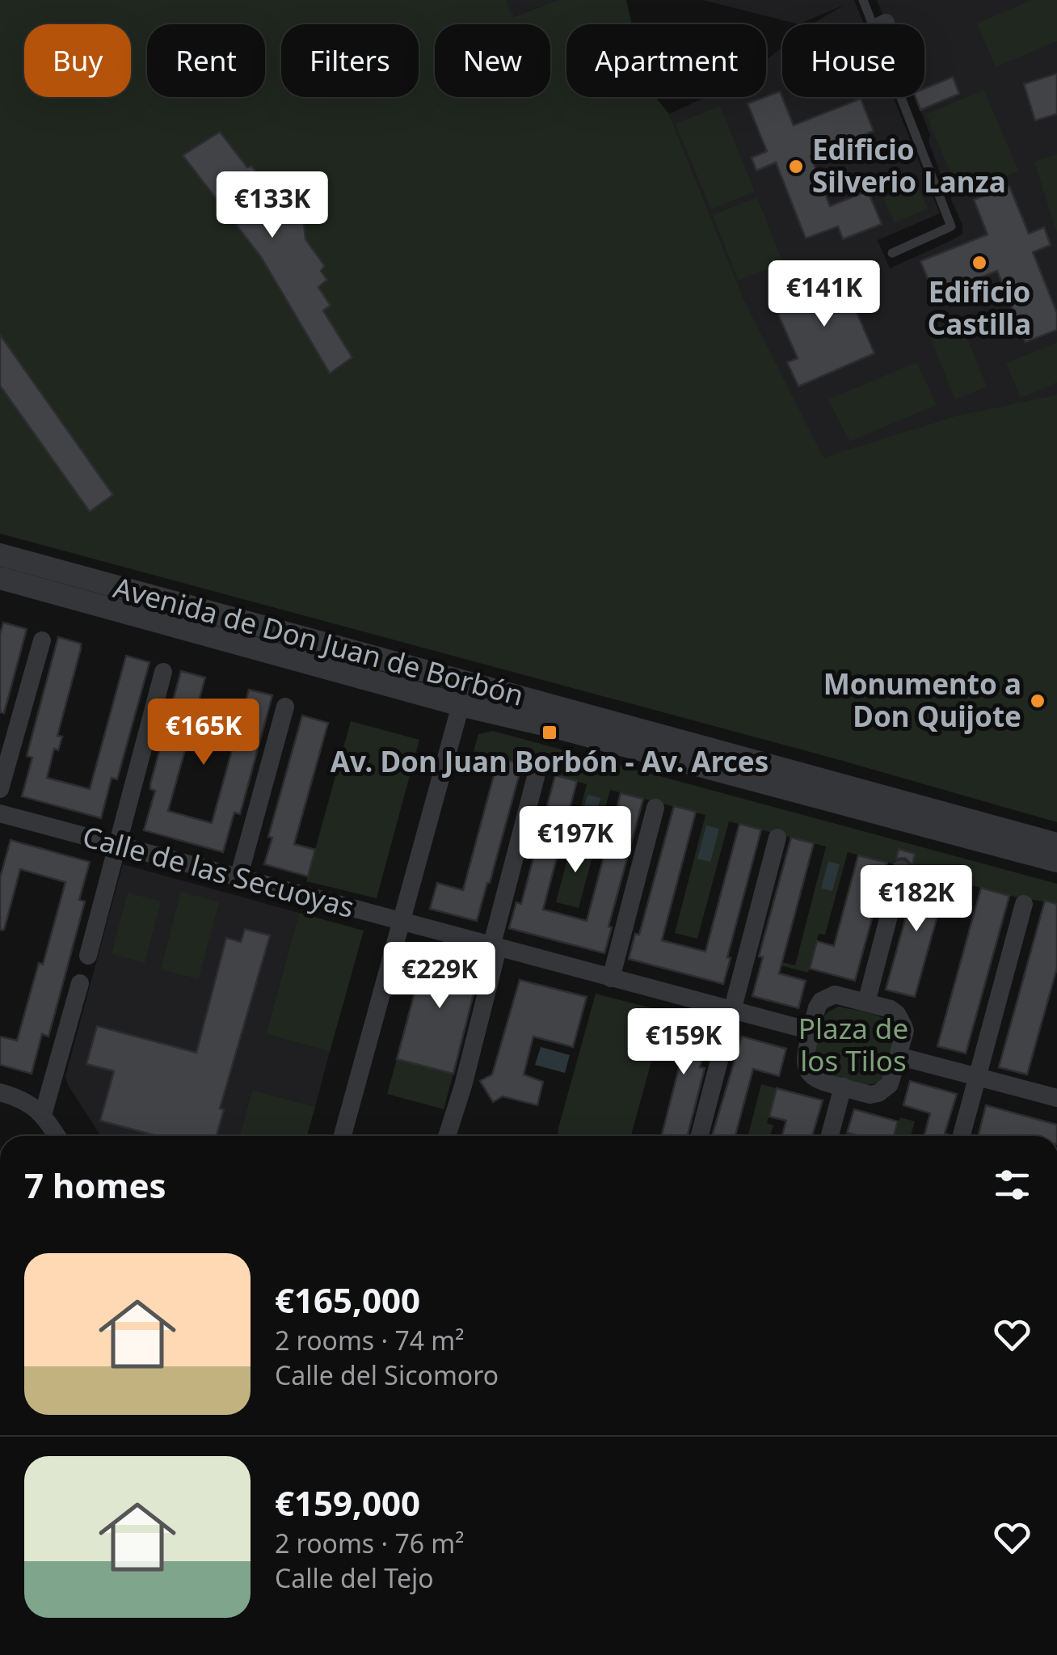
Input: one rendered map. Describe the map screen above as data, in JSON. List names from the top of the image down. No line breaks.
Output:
{"streets":{"street":["Avenida de Don Juan de Borbón","Calle de las Secuoyas"]},"parks":["Plaza de los Tilos"],"places":{"other":["Edificio Silverio Lanza","Edificio Castilla","Monumento a Don Quijote"],"transit":["Av. Don Juan Borbón - Av. Arces"]},"page":{"chip":["Buy","Rent","Filters","New","Apartment","House"],"price":["€133K","€141K","€165K","€197K","€182K","€229K","€159K"],"heading":"7 homes","list":[{"name":"€165,000","note":"2 rooms · 74 m² · Calle del Sicomoro"},{"name":"€159,000","note":"2 rooms · 76 m² · Calle del Tejo"}]}}
